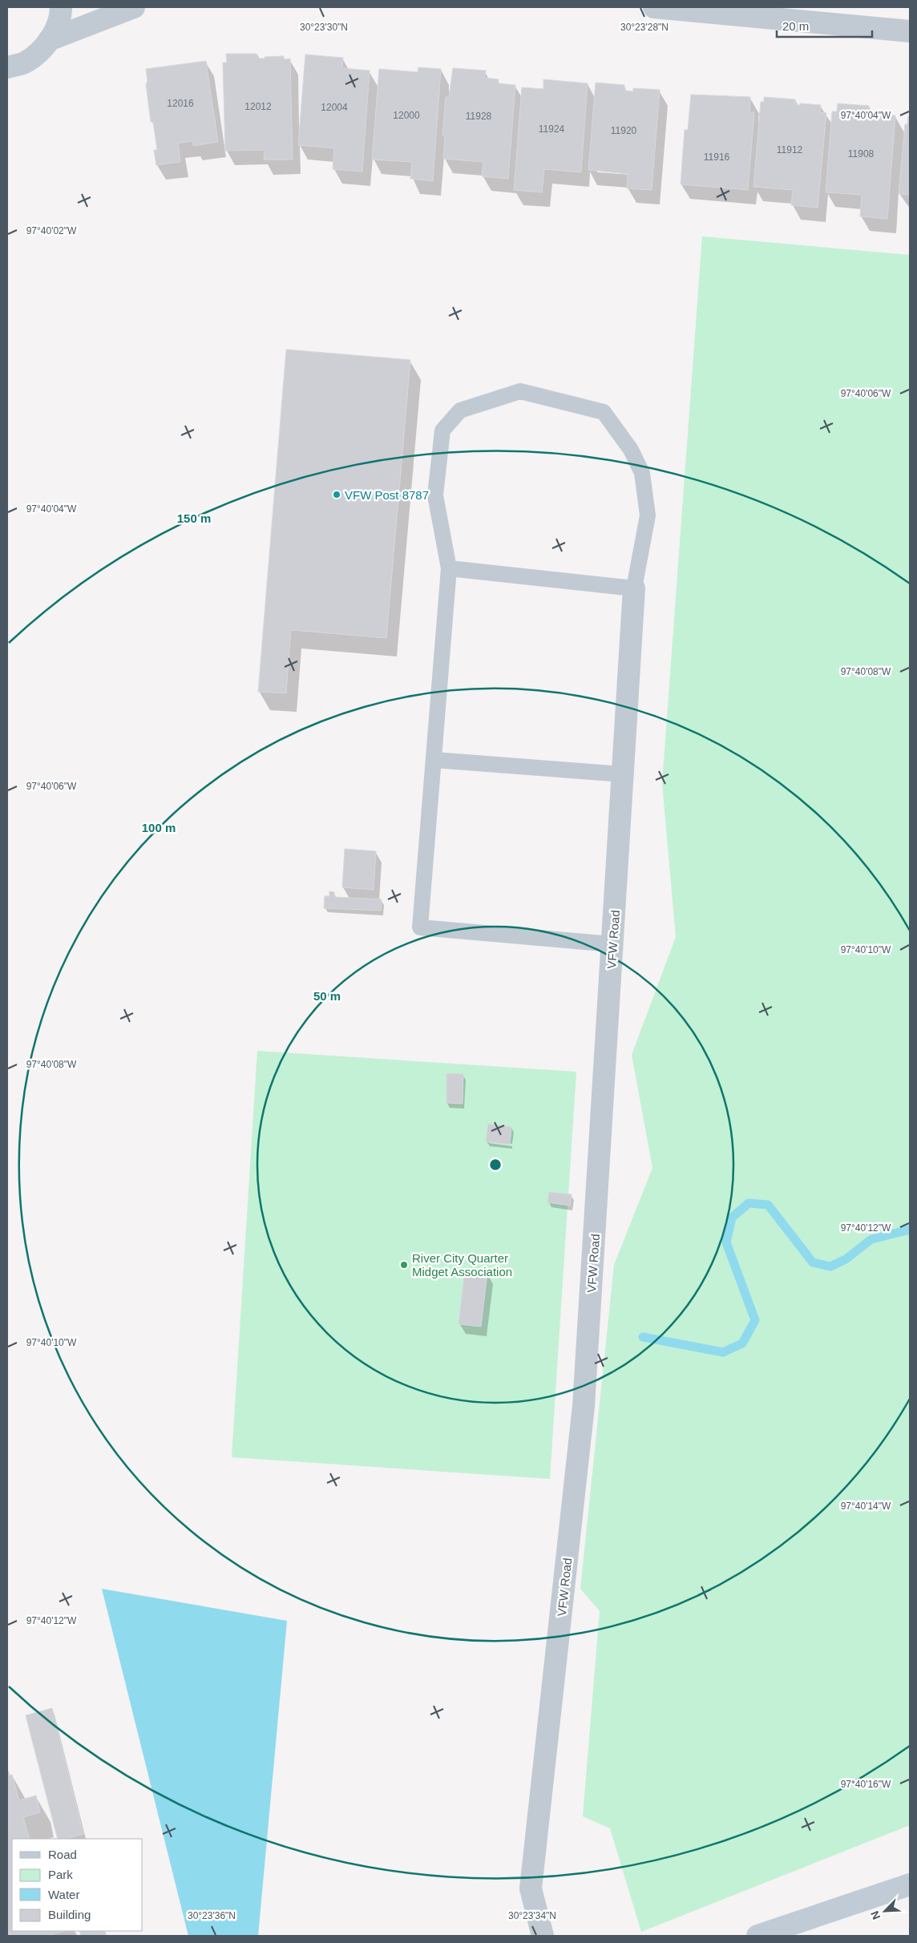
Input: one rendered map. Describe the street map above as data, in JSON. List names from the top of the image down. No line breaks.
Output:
{"streets":{"street":["VFW Road"]},"places":["VFW Post 8787","River City Quarter Midget Association"],"house_numbers":["12016","12012","12004","12000","11928","11924","11920","11912","11908","11916"],"legend":["Road","Park","Water","Building"],"scale_bar":"20 m","north":"bottom left","coordinates":["30°23'30\"N","30°23'28\"N","97°40'04\"W","97°40'02\"W","97°40'06\"W","97°40'08\"W","97°40'10\"W","97°40'12\"W","97°40'14\"W","97°40'16\"W","30°23'36\"N","30°23'34\"N"],"rings":["150 m","100 m","50 m"]}
